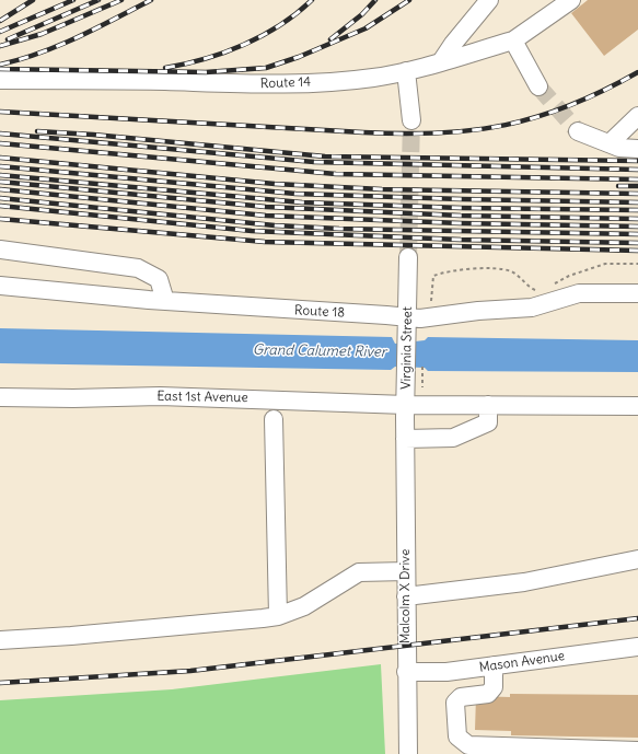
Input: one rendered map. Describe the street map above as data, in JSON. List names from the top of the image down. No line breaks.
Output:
{"streets":{"street":["Route 14","Route 18","Virginia Street","East 1st Avenue","Malcolm X Drive","Mason Avenue"]},"crossings":[["Route 18","Virginia Street"],["Virginia Street","East 1st Avenue"],["Virginia Street","Malcolm X Drive"],["Malcolm X Drive","Mason Avenue"]],"water":["Grand Calumet River"]}
